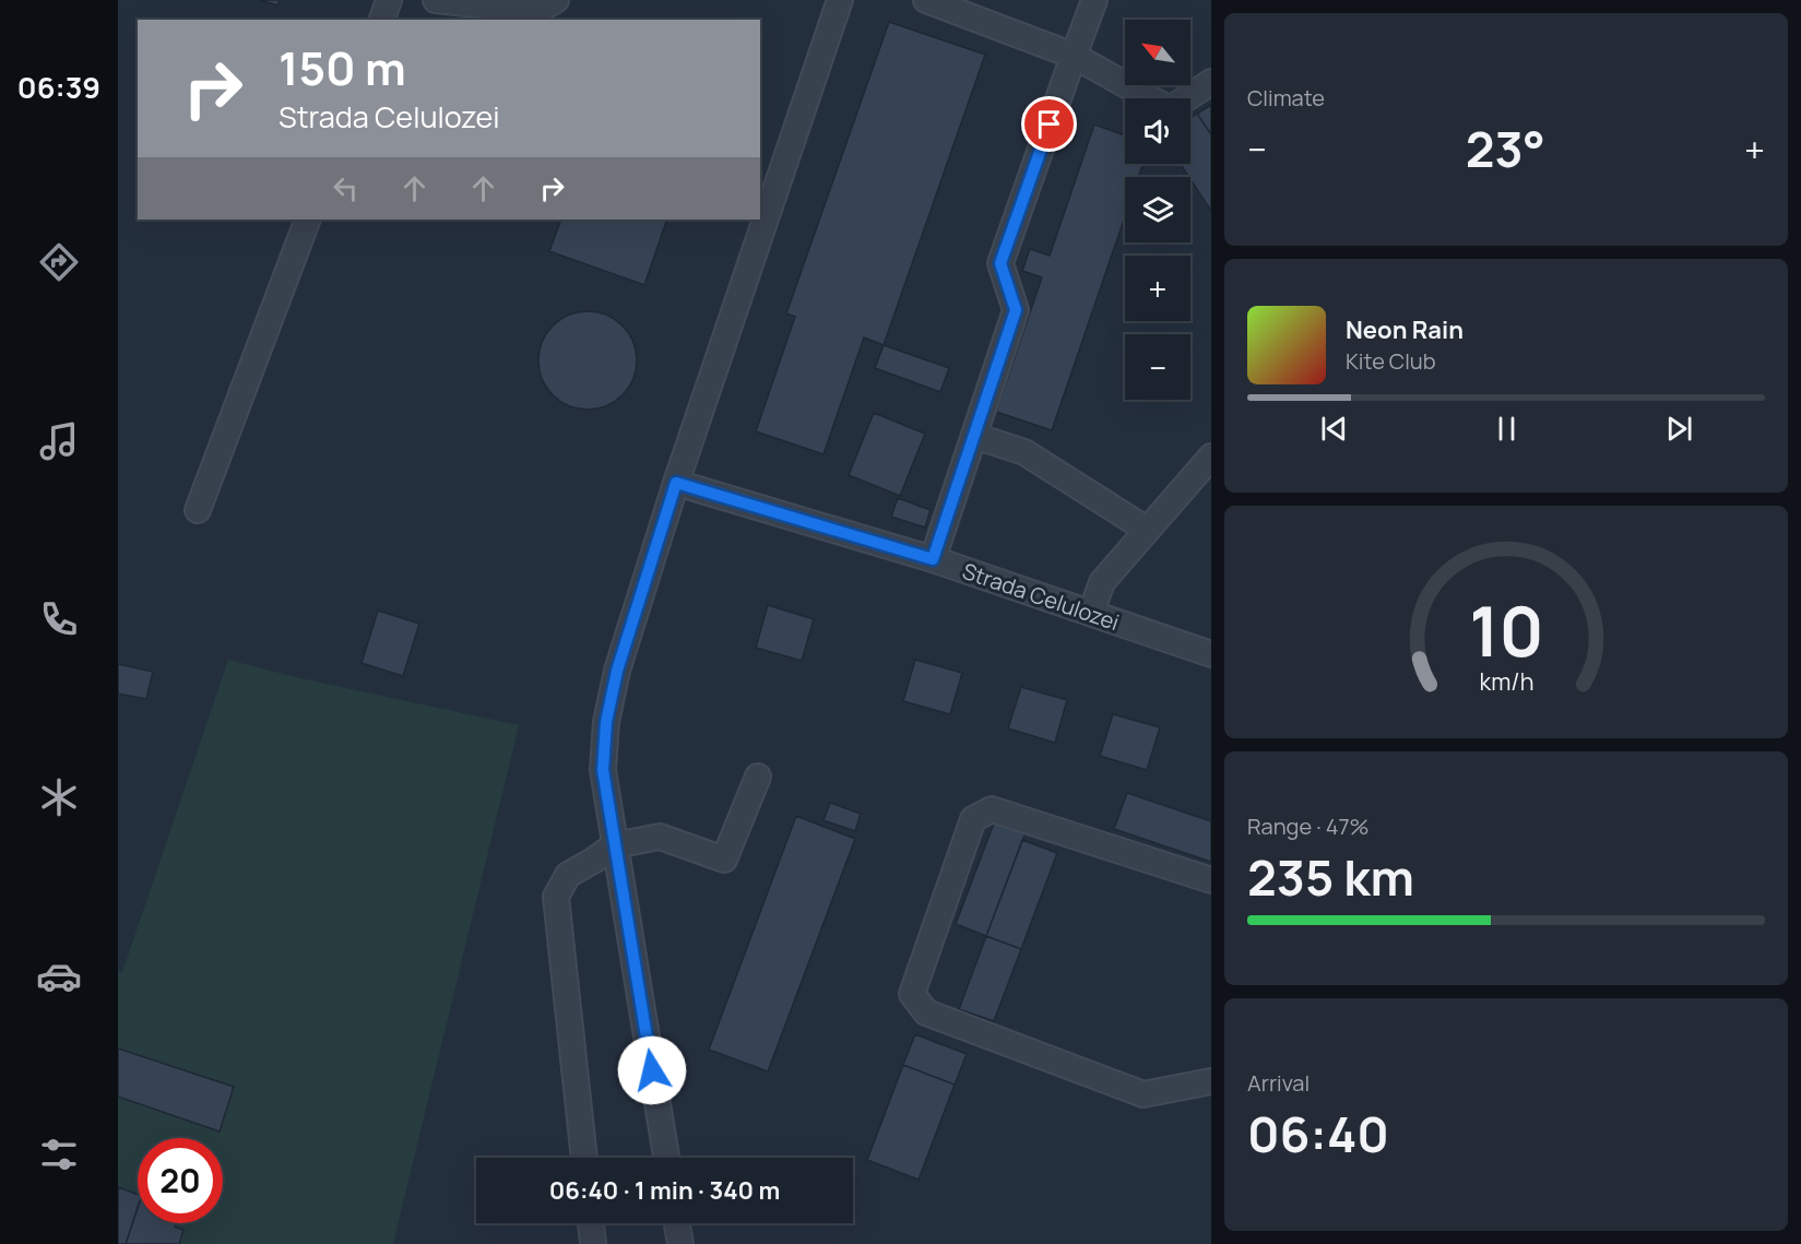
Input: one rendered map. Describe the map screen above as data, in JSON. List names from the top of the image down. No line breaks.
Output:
{"streets":{"lane":["Strada Celulozei"]},"north":"top left","page":{"tabs":"06:39","tile":["Climate",["Range · 47%","235 km"],["Arrival","06:40"]],"map_buttons":["+","−"],"turn":["150 m","Strada Celulozei"],"heat":["−","23°","+"],"song":["Neon Rain","Kite Club"],"limit":"20","trip":"06:40 · 1 min · 340 m","gauge":["10","km/h"]}}
